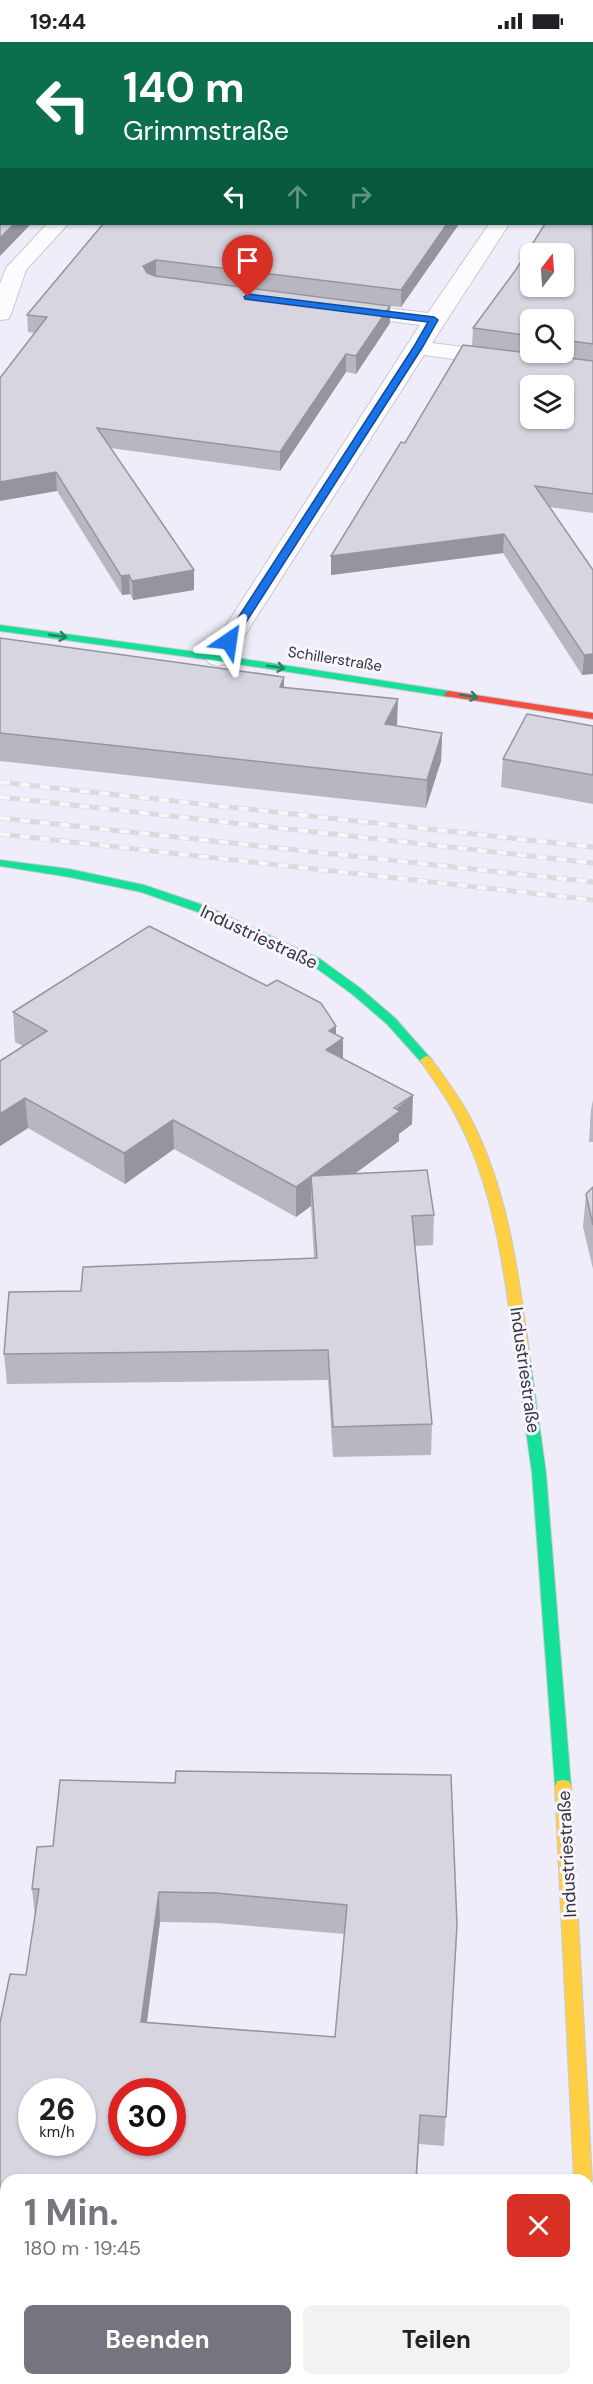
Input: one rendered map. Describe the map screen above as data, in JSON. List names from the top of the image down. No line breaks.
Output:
{"streets":{"street":["Schillerstraße","Industriestraße"]},"one_way":["Schillerstraße"],"north":"top","page":{"status":"19:44","turn":["140 m","Grimmstraße"],"speed":"26 km/h","limit":"30","heading":["1 Min.","180 m · 19:45"],"buttons":["Beenden","Teilen"]}}
